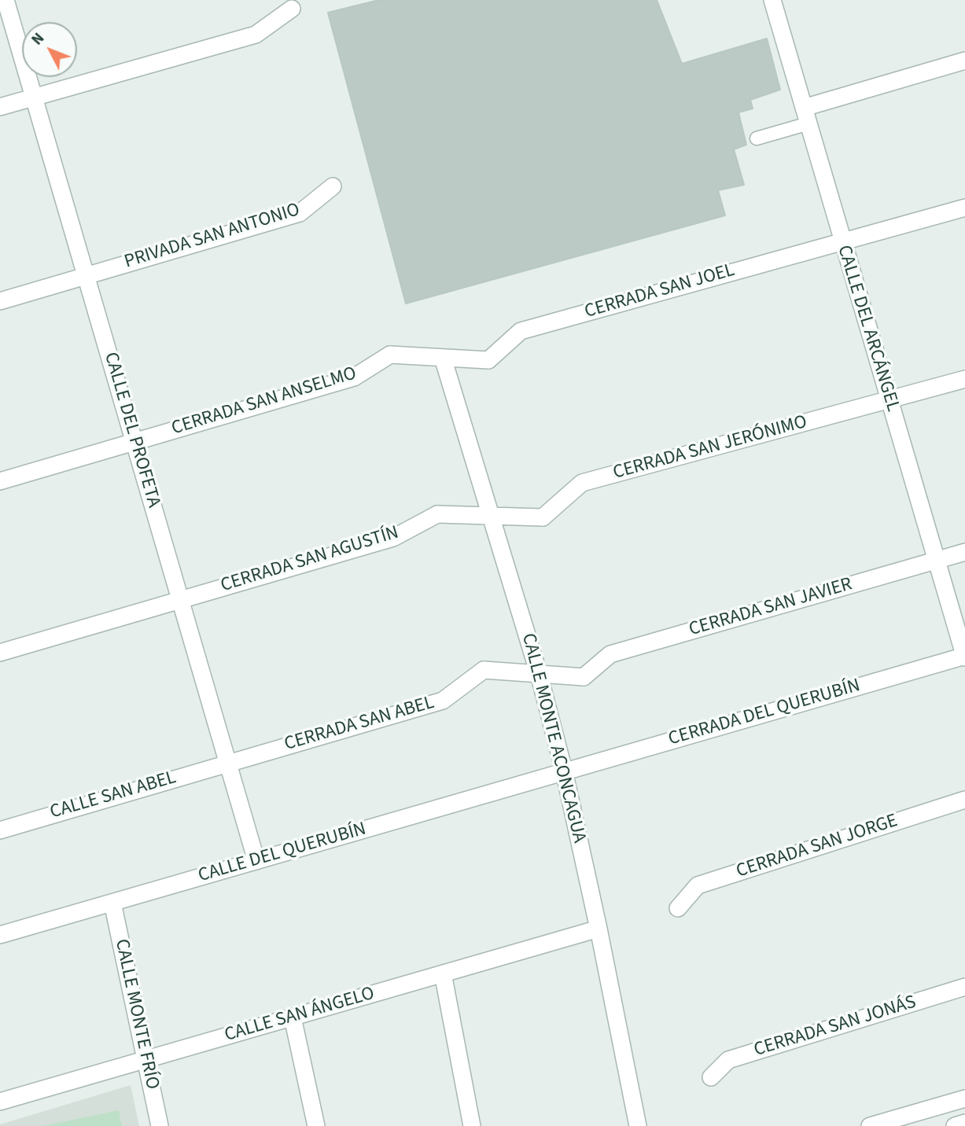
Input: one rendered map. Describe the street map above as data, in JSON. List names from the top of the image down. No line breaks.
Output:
{"streets":{"street":["PRIVADA SAN ANTONIO","CERRADA SAN JOEL","CALLE DEL ARCÁNGEL","CERRADA SAN ANSELMO","CALLE DEL PROFETA","CERRADA SAN JERÓNIMO","CERRADA SAN AGUSTÍN","CERRADA SAN JAVIER","CERRADA DEL QUERUBÍN","CERRADA SAN ABEL","CALLE MONTE ACONCAGUA","CALLE SAN ABEL","CERRADA SAN JORGE","CALLE DEL QUERUBÍN","CALLE MONTE FRÍO","CALLE SAN ÁNGELO","CERRADA SAN JONÁS"]},"crossings":[["PRIVADA SAN ANTONIO","CALLE DEL PROFETA"],["CERRADA SAN JOEL","CALLE DEL ARCÁNGEL"],["CERRADA SAN JOEL","CERRADA SAN ANSELMO"],["CERRADA SAN JOEL","CALLE MONTE ACONCAGUA"],["CALLE DEL ARCÁNGEL","CERRADA SAN JERÓNIMO"],["CALLE DEL ARCÁNGEL","CERRADA SAN JAVIER"],["CALLE DEL ARCÁNGEL","CERRADA DEL QUERUBÍN"],["CERRADA SAN ANSELMO","CALLE DEL PROFETA"],["CERRADA SAN ANSELMO","CALLE MONTE ACONCAGUA"],["CALLE DEL PROFETA","CERRADA SAN AGUSTÍN"],["CALLE DEL PROFETA","CERRADA SAN ABEL"],["CALLE DEL PROFETA","CALLE SAN ABEL"],["CALLE DEL PROFETA","CALLE DEL QUERUBÍN"],["CERRADA SAN JERÓNIMO","CERRADA SAN AGUSTÍN"],["CERRADA SAN JERÓNIMO","CALLE MONTE ACONCAGUA"],["CERRADA SAN AGUSTÍN","CALLE MONTE ACONCAGUA"],["CERRADA SAN JAVIER","CERRADA SAN ABEL"],["CERRADA SAN JAVIER","CALLE MONTE ACONCAGUA"],["CERRADA DEL QUERUBÍN","CALLE MONTE ACONCAGUA"],["CERRADA DEL QUERUBÍN","CALLE DEL QUERUBÍN"],["CERRADA SAN ABEL","CALLE MONTE ACONCAGUA"],["CERRADA SAN ABEL","CALLE SAN ABEL"],["CALLE MONTE ACONCAGUA","CALLE DEL QUERUBÍN"],["CALLE MONTE ACONCAGUA","CALLE SAN ÁNGELO"],["CALLE DEL QUERUBÍN","CALLE MONTE FRÍO"],["CALLE MONTE FRÍO","CALLE SAN ÁNGELO"]],"north":"top left"}
